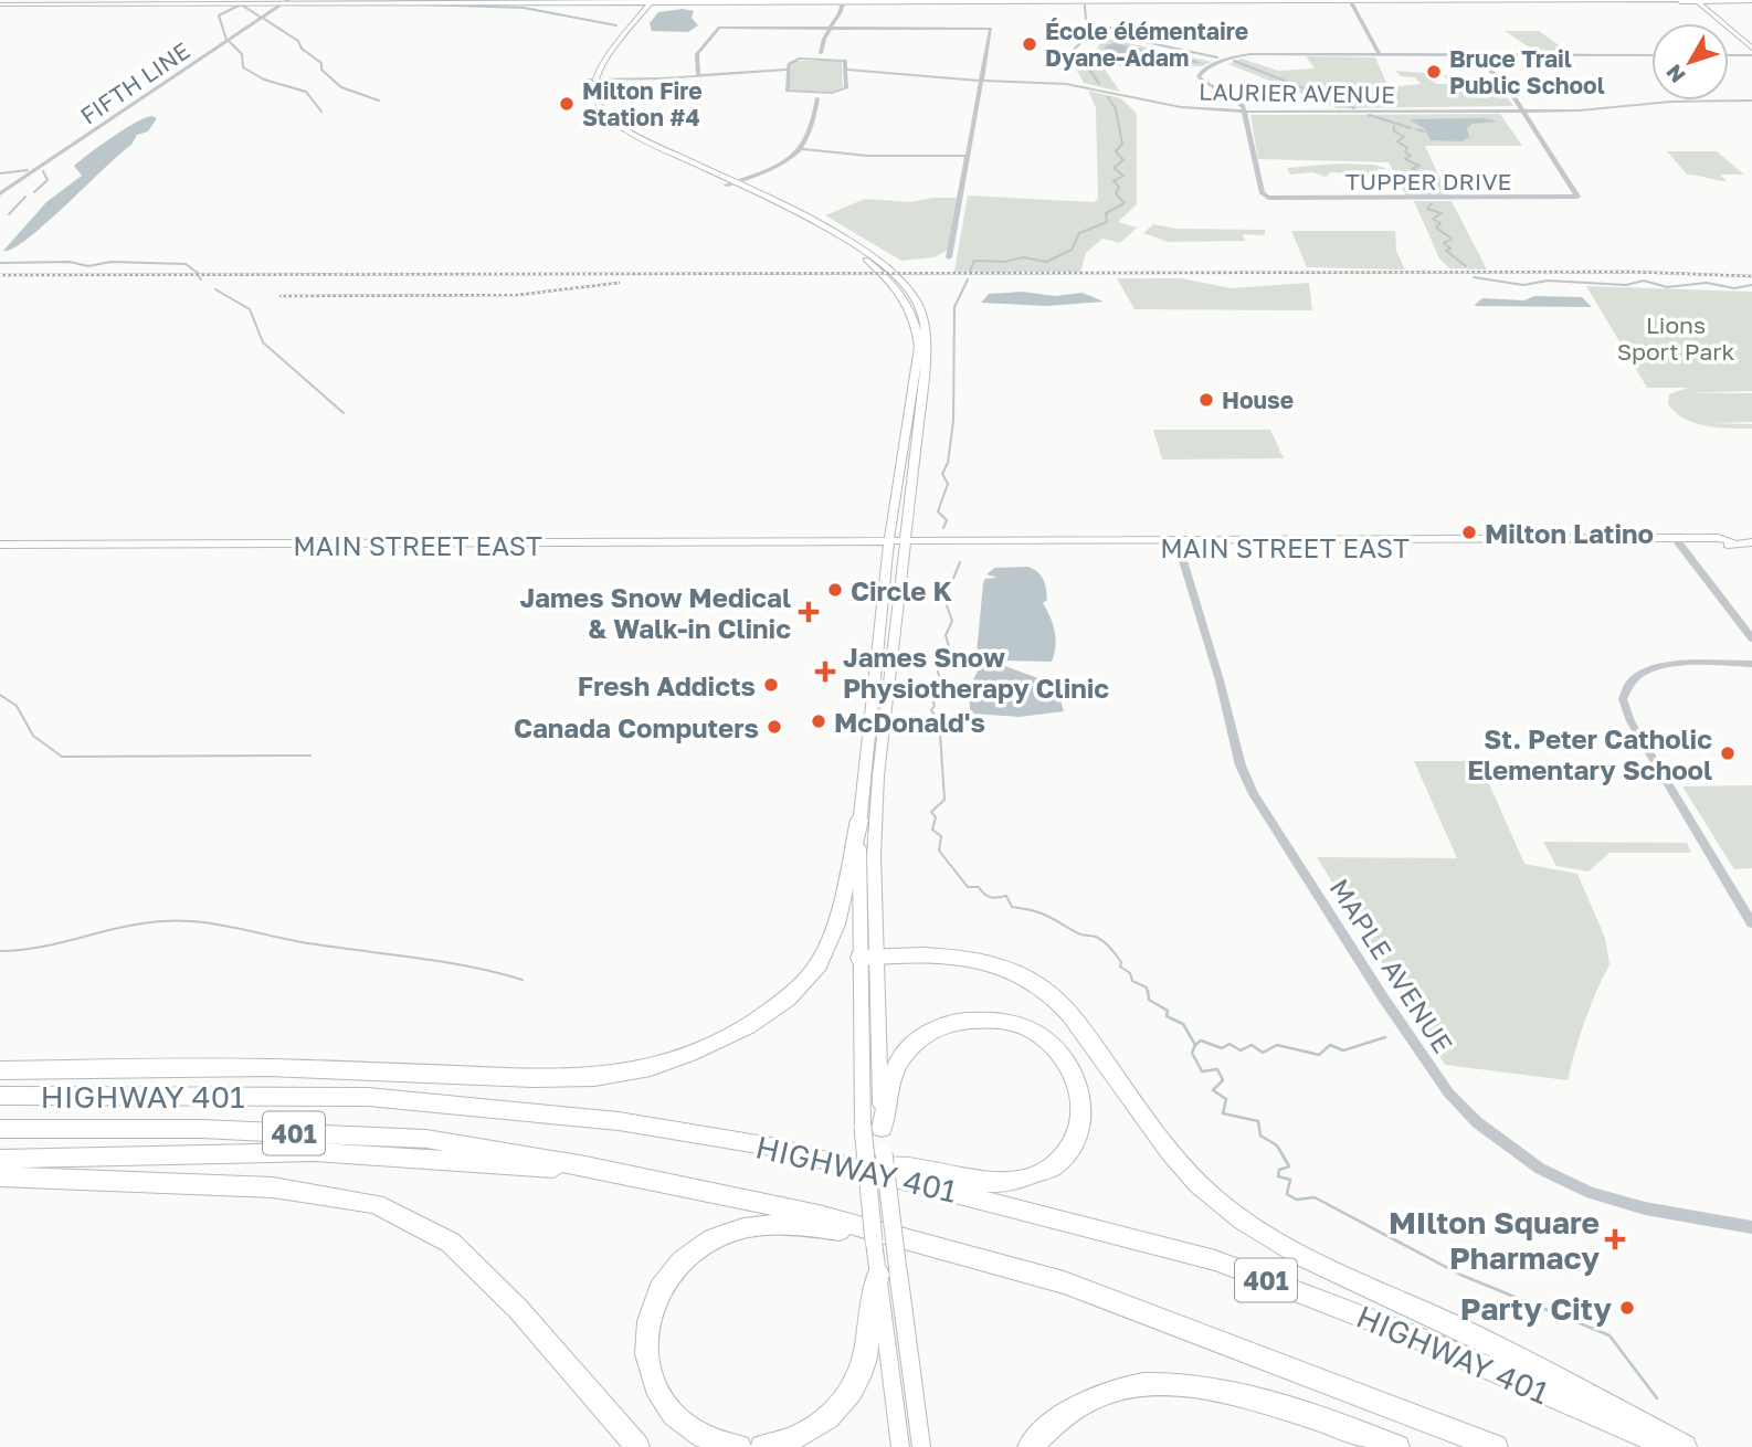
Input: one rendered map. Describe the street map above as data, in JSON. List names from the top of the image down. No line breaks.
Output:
{"streets":{"highway":["HIGHWAY 401","401"],"main road":["MAIN STREET EAST"],"street":["FIFTH LINE","LAURIER AVENUE","TUPPER DRIVE","MAPLE AVENUE"]},"crossings":[["LAURIER AVENUE","TUPPER DRIVE"],["MAIN STREET EAST","MAPLE AVENUE"],["HIGHWAY 401","401"]],"parks":["Lions Sport Park"],"places":{"other":["École élémentaire Dyane-Adam","Bruce Trail Public School","Milton Fire Station #4","House","Milton Latino","Circle K","Fresh Addicts","McDonald's","Canada Computers","St. Peter Catholic Elementary School","Party City"],"health":["James Snow Medical & Walk-in Clinic","James Snow Physiotherapy Clinic","MIlton Square Pharmacy"]},"north":"bottom left"}
